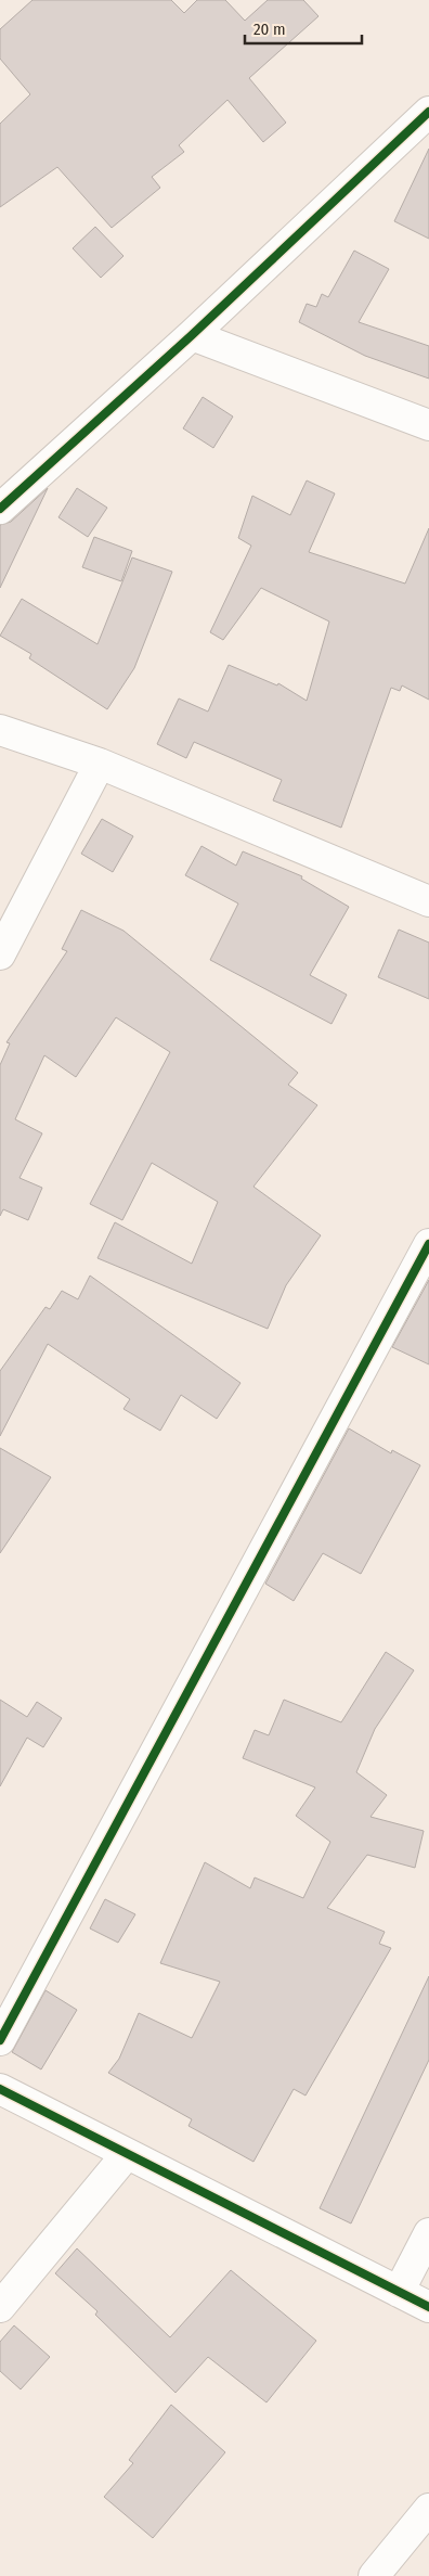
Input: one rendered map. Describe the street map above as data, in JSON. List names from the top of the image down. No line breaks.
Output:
{"scale_bar":"20 m"}
